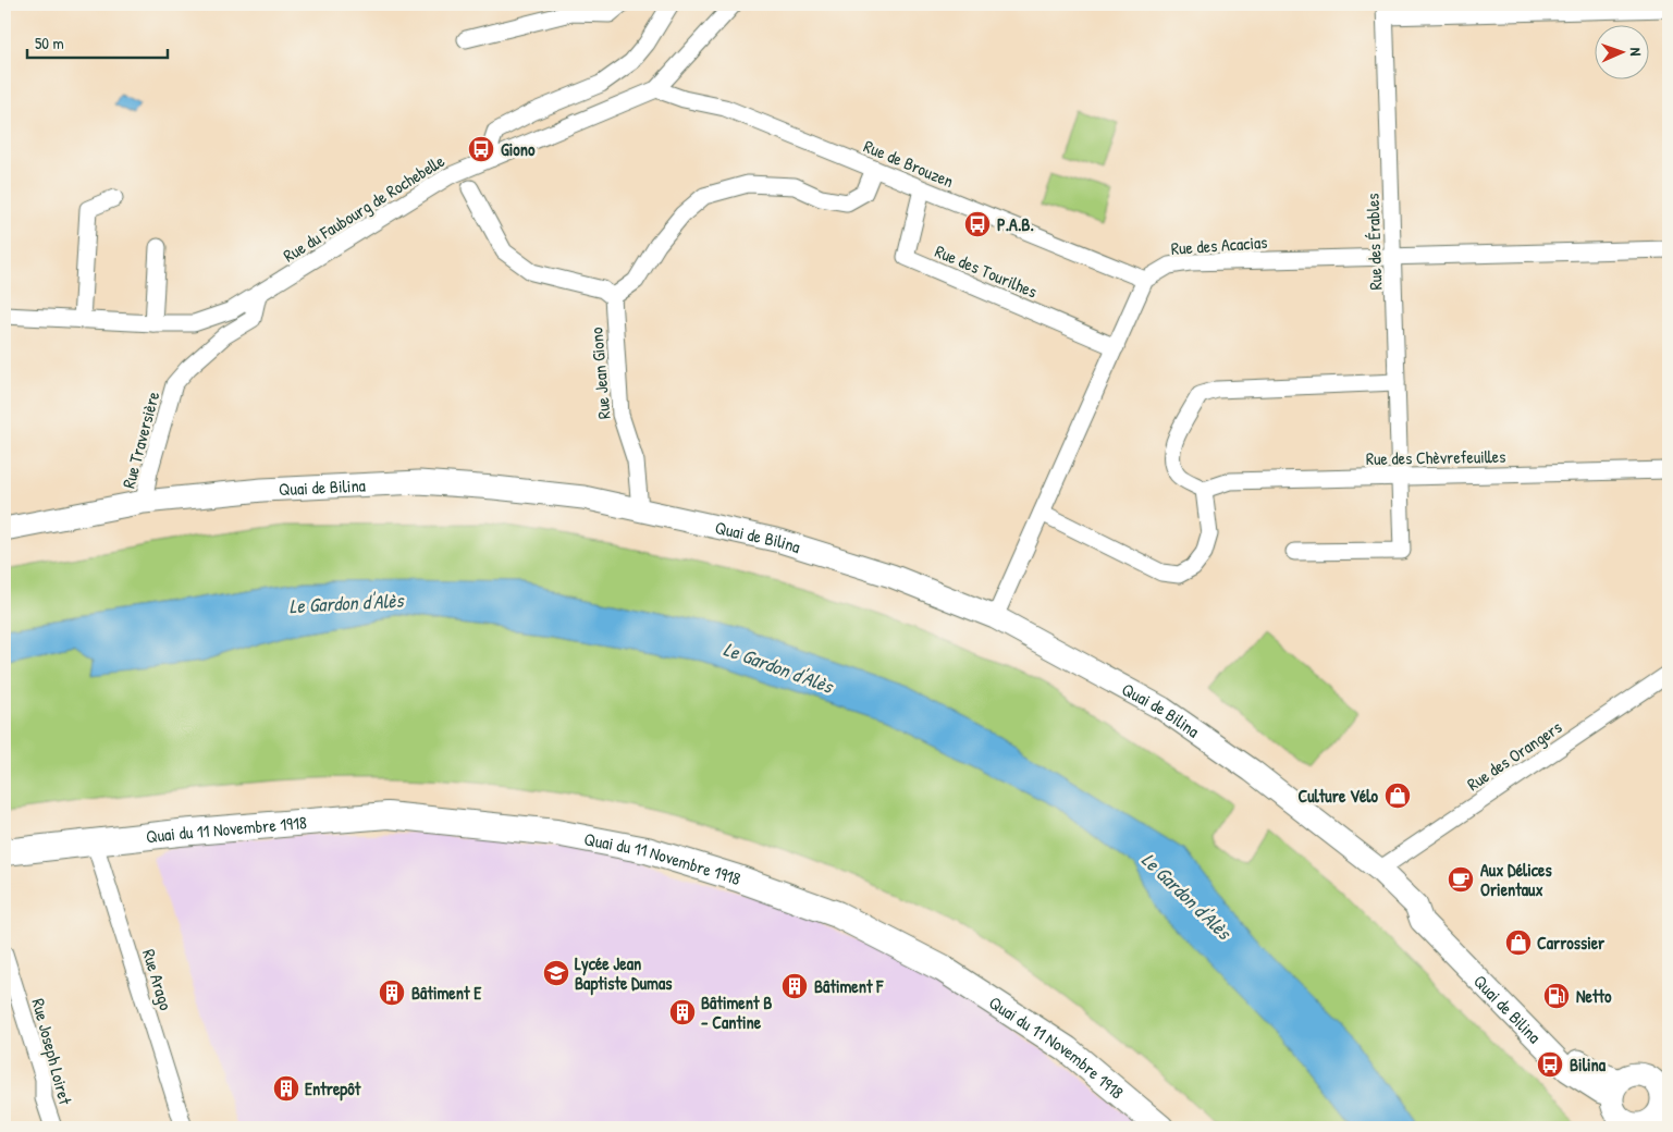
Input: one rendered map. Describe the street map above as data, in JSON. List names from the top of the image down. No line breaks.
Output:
{"streets":{"main road":["Quai de Bilina","Quai du 11 Novembre 1918"],"street":["Rue de Brouzen","Rue du Faubourg de Rochebelle","Rue des Érables","Rue des Acacias","Rue des Tourilhes","Rue Jean Giono","Rue Traversière","Rue des Chèvrefeuilles","Rue des Orangers","Rue Arago","Rue Joseph Loiret"]},"crossings":[["Rue de Brouzen","Rue du Faubourg de Rochebelle"],["Rue de Brouzen","Rue des Acacias"],["Rue de Brouzen","Rue des Tourilhes"],["Rue du Faubourg de Rochebelle","Rue Traversière"],["Rue des Érables","Rue des Acacias"],["Rue des Érables","Rue des Chèvrefeuilles"],["Rue Jean Giono","Quai de Bilina"],["Rue Traversière","Quai de Bilina"],["Quai de Bilina","Rue des Orangers"],["Quai du 11 Novembre 1918","Rue Arago"]],"water":["Le Gardon d'Alès"],"places":{"bus stop":["Giono","P.A.B.","Bilina"],"shop":["Culture Vélo","Carrossier"],"cafe":["Aux Délices Orientaux"],"school or university":["Lycée Jean Baptiste Dumas"],"building":["Bâtiment F","Bâtiment E","Bâtiment B - Cantine","Entrepôt"],"fuel station":["Netto"]},"scale_bar":"50 m","north":"right"}
